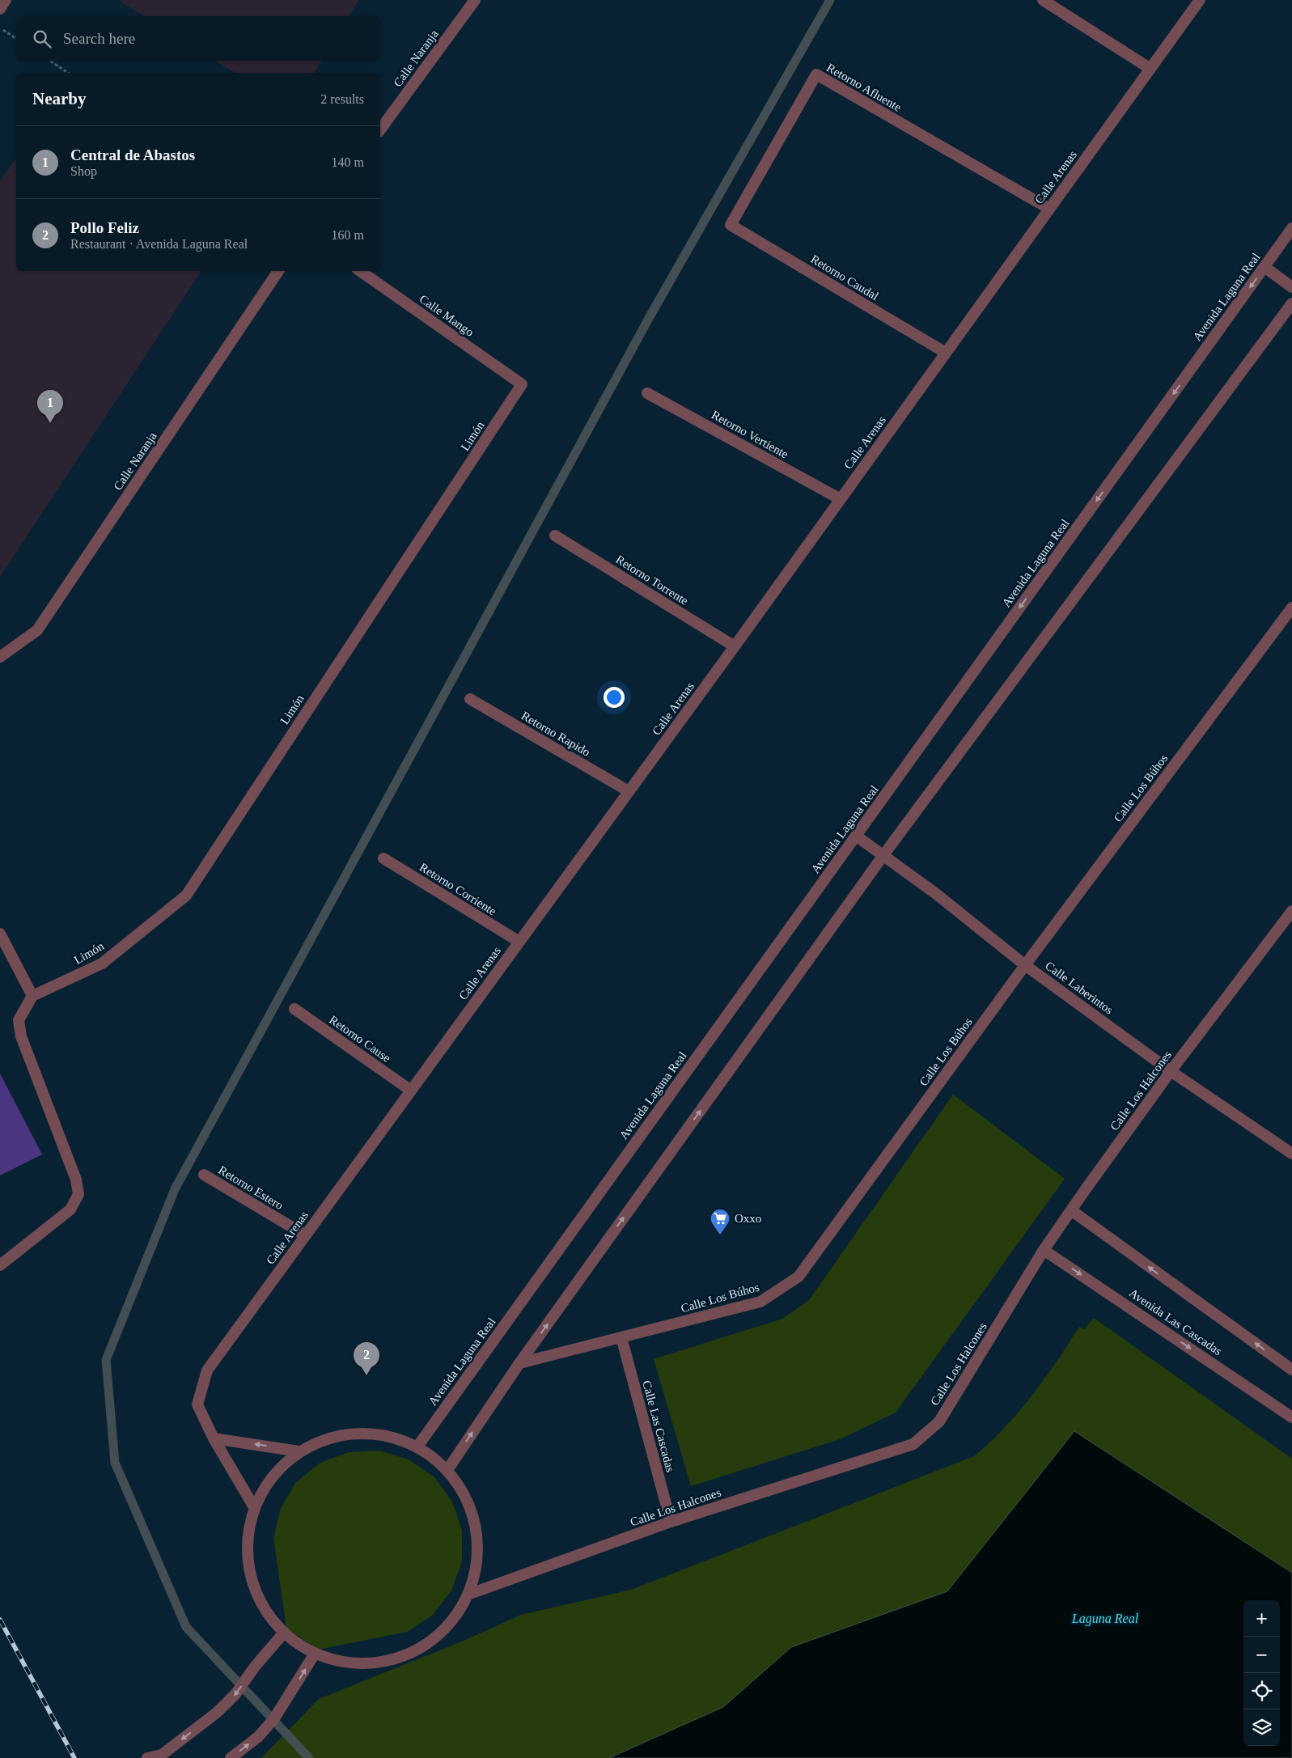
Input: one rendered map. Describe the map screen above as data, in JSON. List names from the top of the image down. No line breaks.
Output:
{"streets":{"street":["Calle Naranja","Retorno Afluente","Calle Arenas","Retorno Caudal","Avenida Laguna Real","Calle Mango","Retorno Vertiente","Limón","Retorno Torrente","Retorno Rapido","Calle Los Búhos","Retorno Corriente","Calle Laberintos","Retorno Cause","Calle Los Halcones","Retorno Estero","Avenida Las Cascadas","Calle Las Cascadas"]},"crossings":[["Retorno Afluente","Calle Arenas"],["Retorno Afluente","Retorno Caudal"],["Calle Arenas","Retorno Caudal"],["Calle Arenas","Retorno Vertiente"],["Calle Arenas","Retorno Torrente"],["Calle Arenas","Retorno Rapido"],["Calle Arenas","Retorno Corriente"],["Calle Arenas","Retorno Cause"],["Calle Arenas","Retorno Estero"],["Avenida Laguna Real","Calle Laberintos"],["Calle Mango","Limón"],["Calle Los Búhos","Calle Laberintos"],["Calle Los Búhos","Calle Las Cascadas"],["Calle Laberintos","Calle Los Halcones"],["Calle Los Halcones","Avenida Las Cascadas"],["Calle Los Halcones","Calle Las Cascadas"]],"water":["Laguna Real"],"places":{"supermarket":["Oxxo"]},"page":{"search":"Search here","heading":["Nearby","2 results"],"list":[{"mark":"1","name":"Central de Abastos","note":"Shop","value":"140 m"},{"mark":"2","name":"Pollo Feliz","note":"Restaurant · Avenida Laguna Real","value":"160 m"}],"pins":["1","2"],"map_buttons":["+","−"]}}
